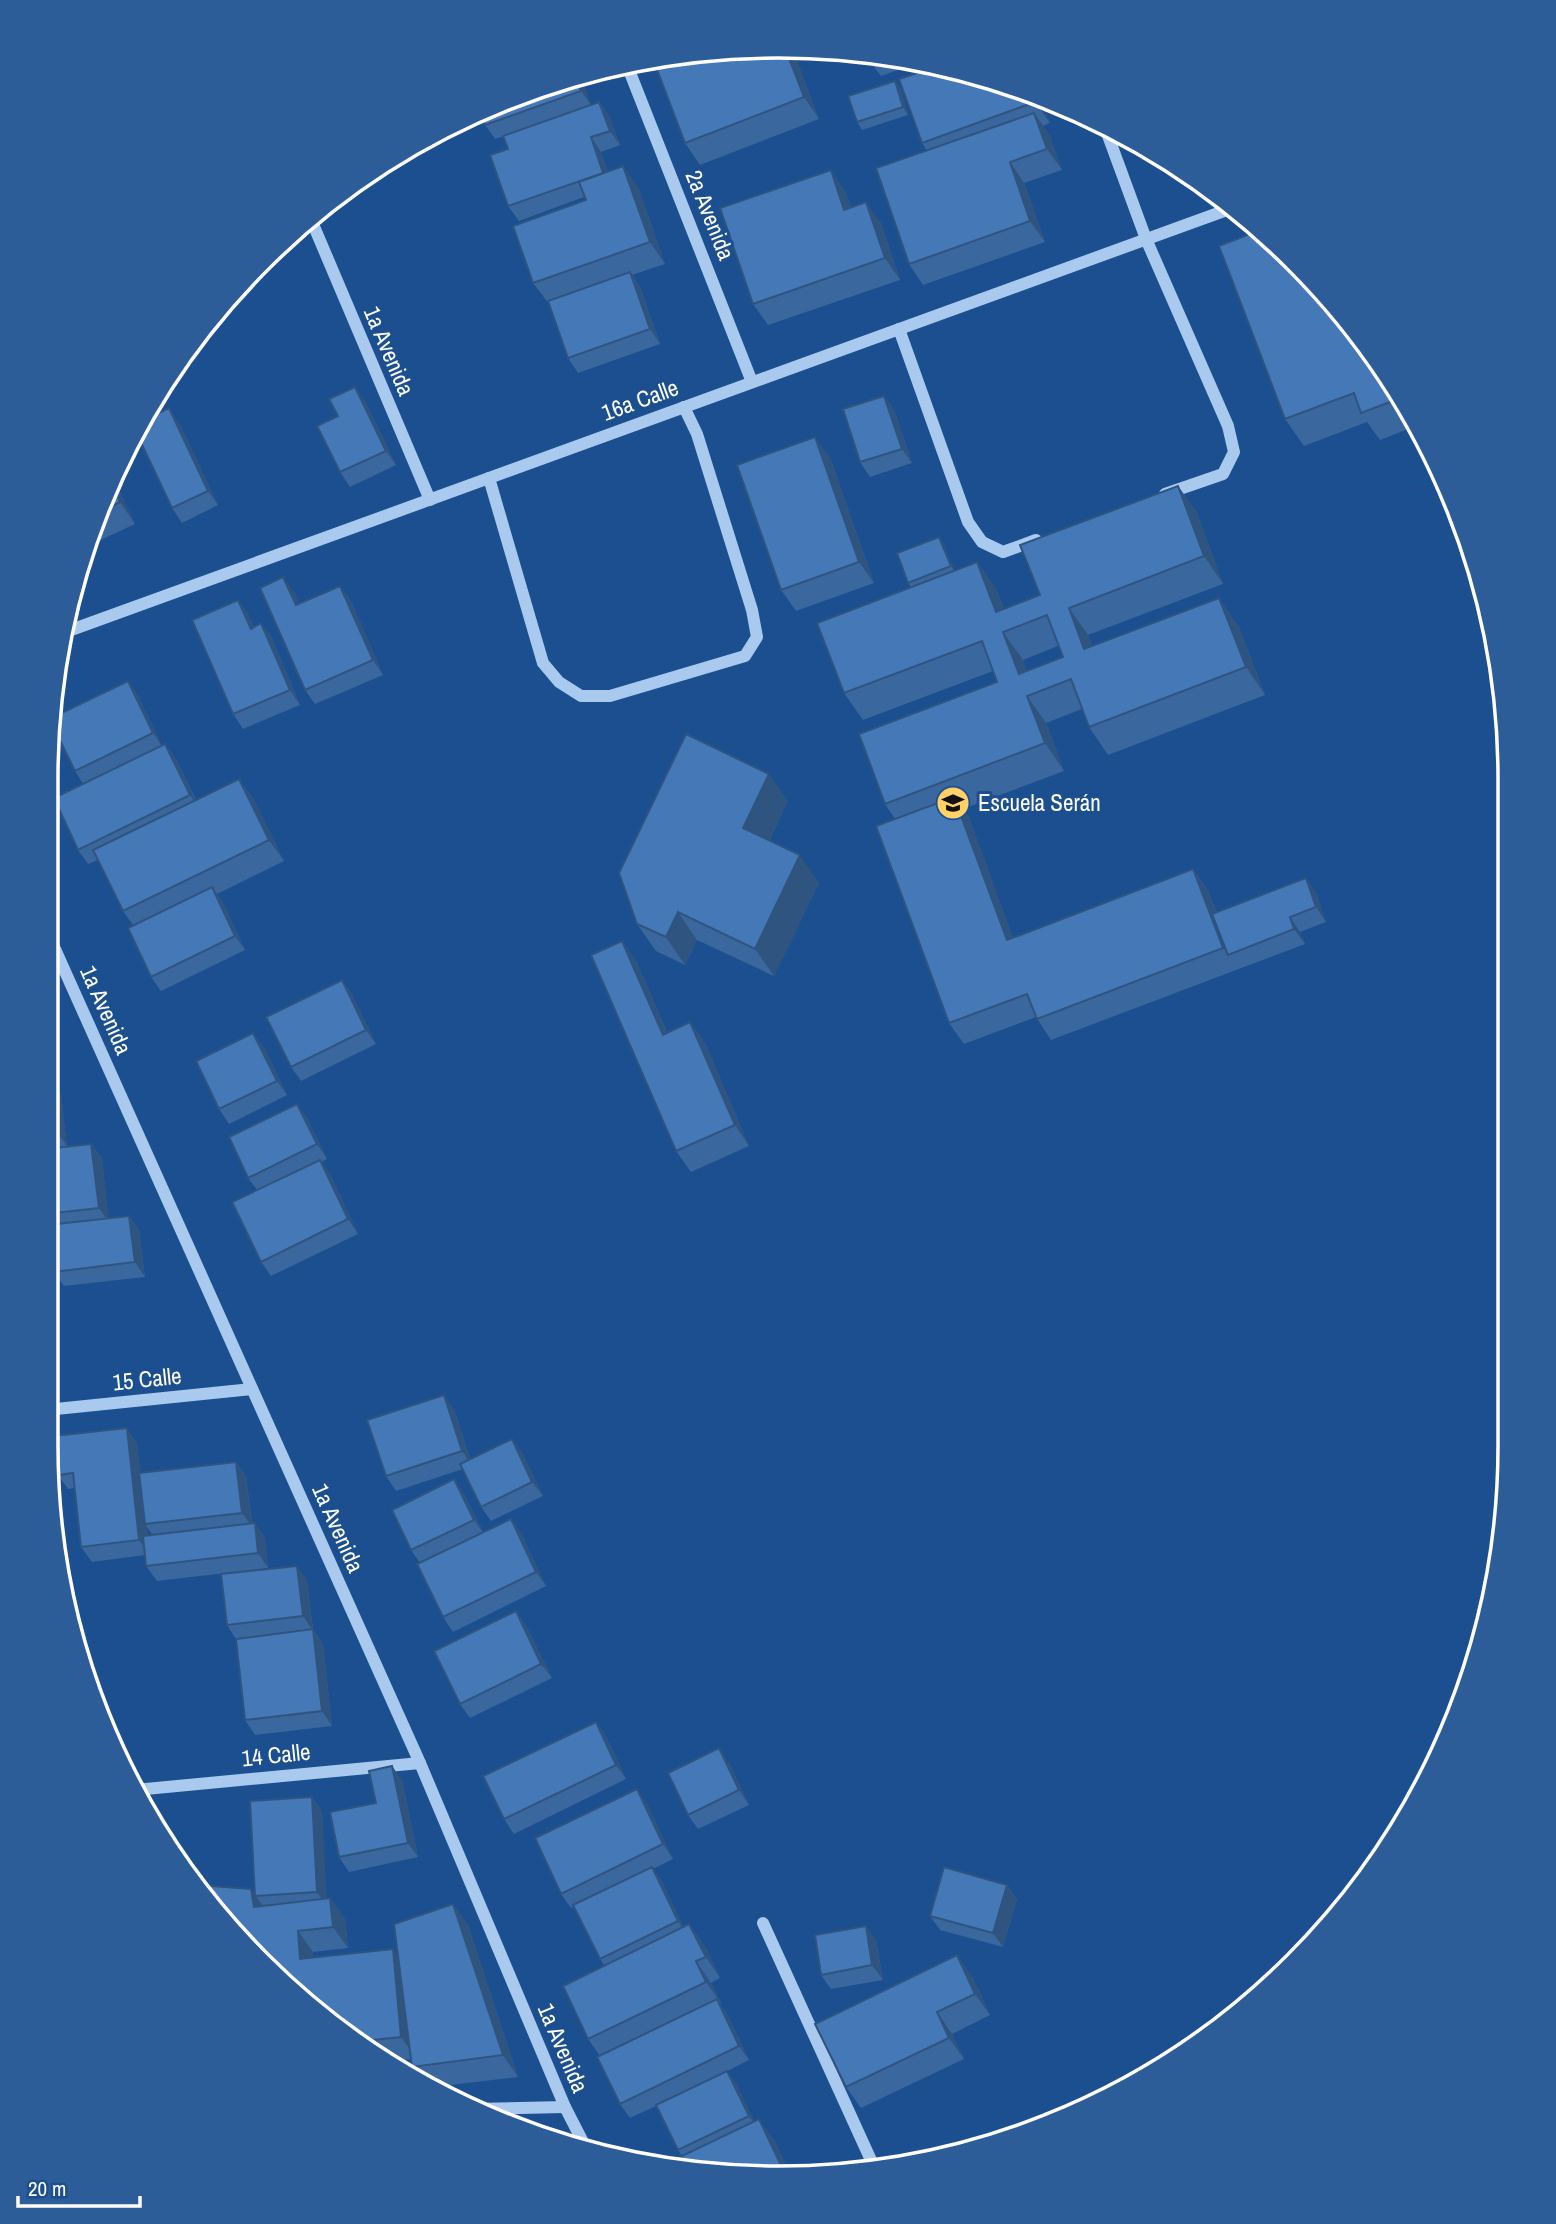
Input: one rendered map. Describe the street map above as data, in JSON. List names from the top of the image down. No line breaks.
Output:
{"streets":{"street":["2a Avenida","1a Avenida","16a Calle","15 Calle","14 Calle"]},"crossings":[["2a Avenida","16a Calle"],["1a Avenida","16a Calle"],["1a Avenida","15 Calle"],["1a Avenida","14 Calle"]],"places":{"school or university":["Escuela Serán"]},"scale_bar":"20 m"}
